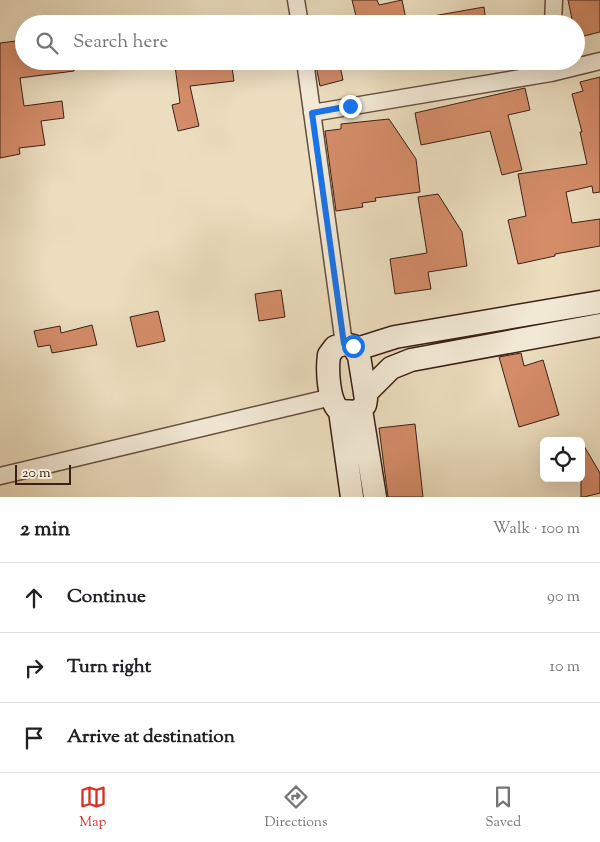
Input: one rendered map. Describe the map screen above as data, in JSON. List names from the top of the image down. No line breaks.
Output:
{"scale_bar":"20 m","page":{"search":"Search here","scale":"20 m","heading":["2 min","Walk · 100 m"],"list":[["Continue","90 m"],["Turn right","10 m"],"Arrive at destination"],"nav":["Map","Directions","Saved"]}}
